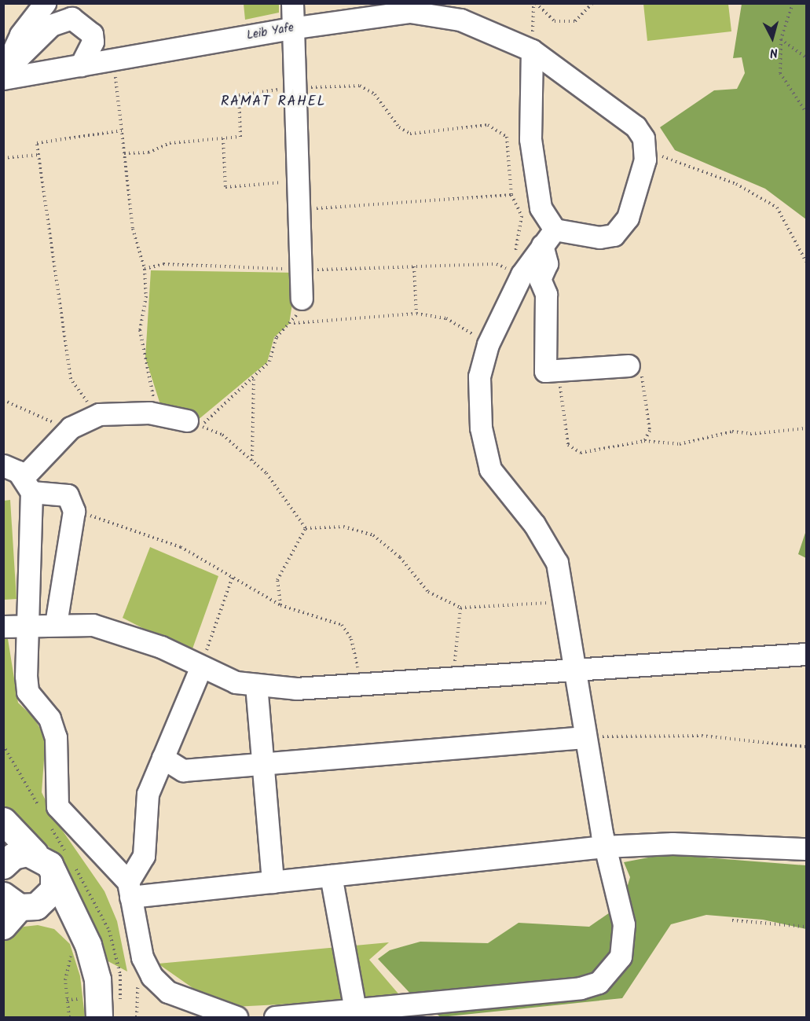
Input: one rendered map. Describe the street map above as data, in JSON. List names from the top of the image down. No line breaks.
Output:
{"streets":{"street":["Leib Yafe"]},"districts":["RAMAT RAHEL"],"north":"bottom"}
